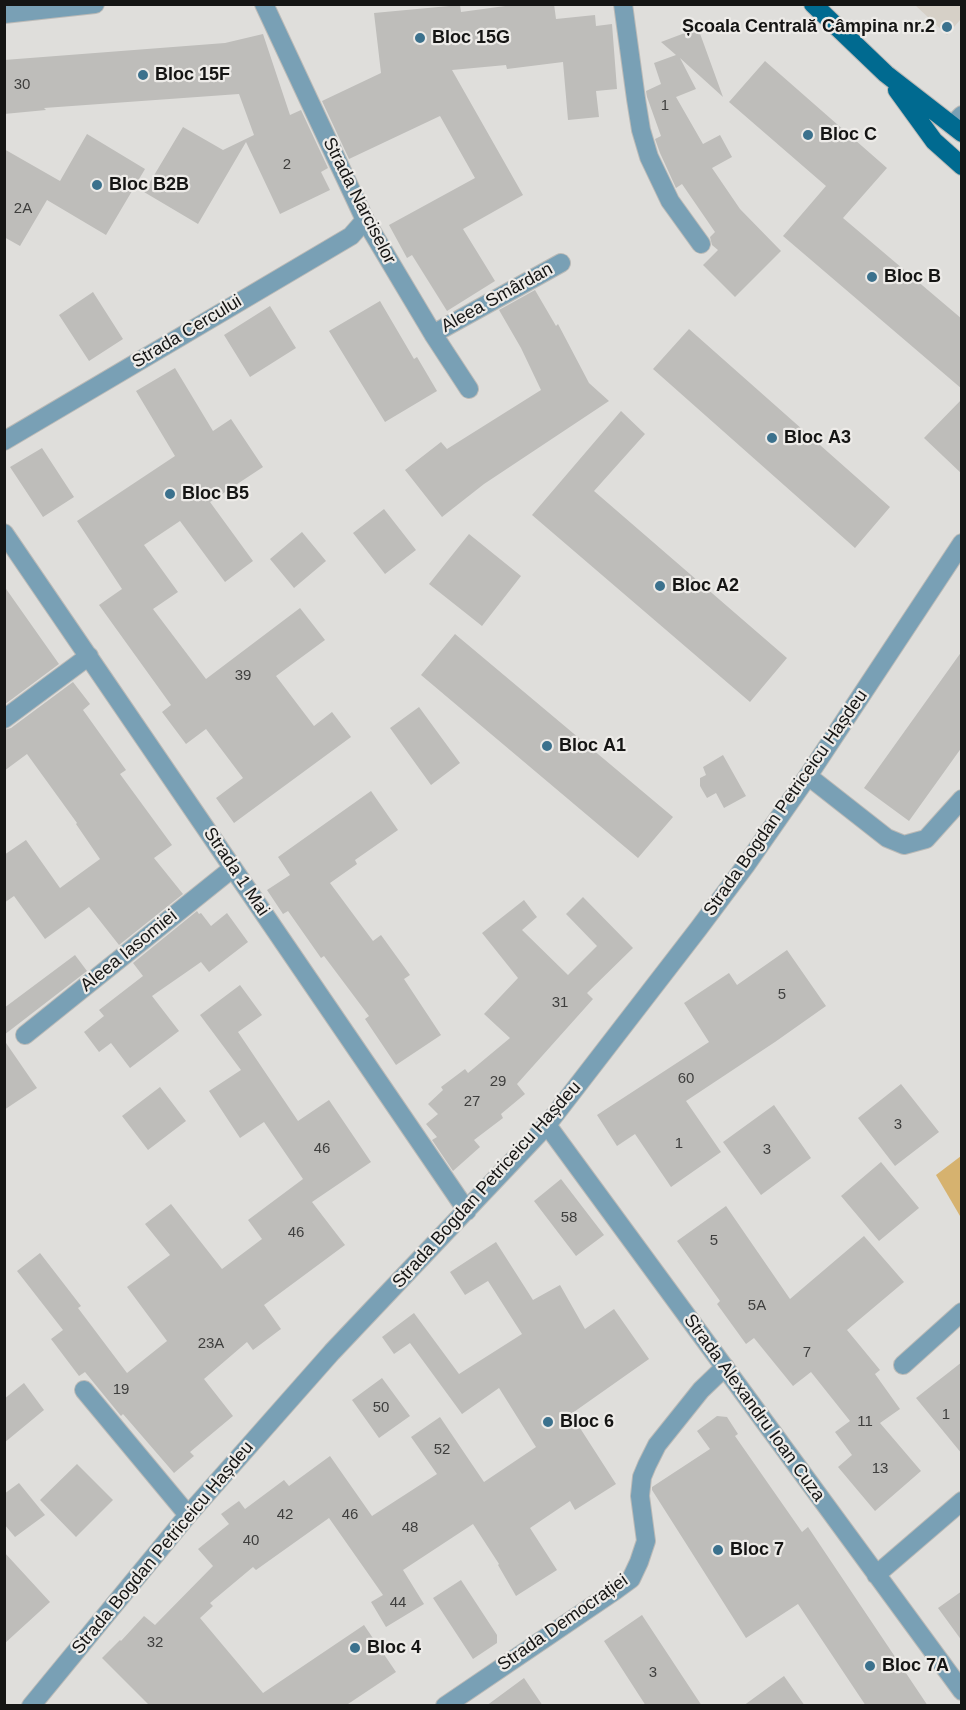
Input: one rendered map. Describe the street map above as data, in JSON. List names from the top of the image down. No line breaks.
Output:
{"streets":{"street":["Strada Narciselor","Aleea Smârdan","Strada Cercului","Strada Bogdan Petriceicu Hașdeu","Strada 1 Mai","Aleea Iasomiei","Strada Alexandru Ioan Cuza","Strada Democrației"]},"crossings":[["Strada Narciselor","Aleea Smârdan"],["Strada Narciselor","Strada Cercului"],["Strada Bogdan Petriceicu Hașdeu","Strada 1 Mai"],["Strada Bogdan Petriceicu Hașdeu","Strada Alexandru Ioan Cuza"],["Strada 1 Mai","Aleea Iasomiei"],["Strada Alexandru Ioan Cuza","Strada Democrației"]],"places":["Școala Centrală Câmpina nr.2","Bloc 15G","Bloc 15F","Bloc C","Bloc B2B","Bloc B","Bloc A3","Bloc B5","Bloc A2","Bloc A1","Bloc 6","Bloc 7","Bloc 4","Bloc 7A"],"house_numbers":["30","1","2","2A","39","5","31","60","29","27","3","1","46","3","58","46","5","5A","23A","7","19","50","1","11","52","13","42","46","48","40","44","32","3"]}
